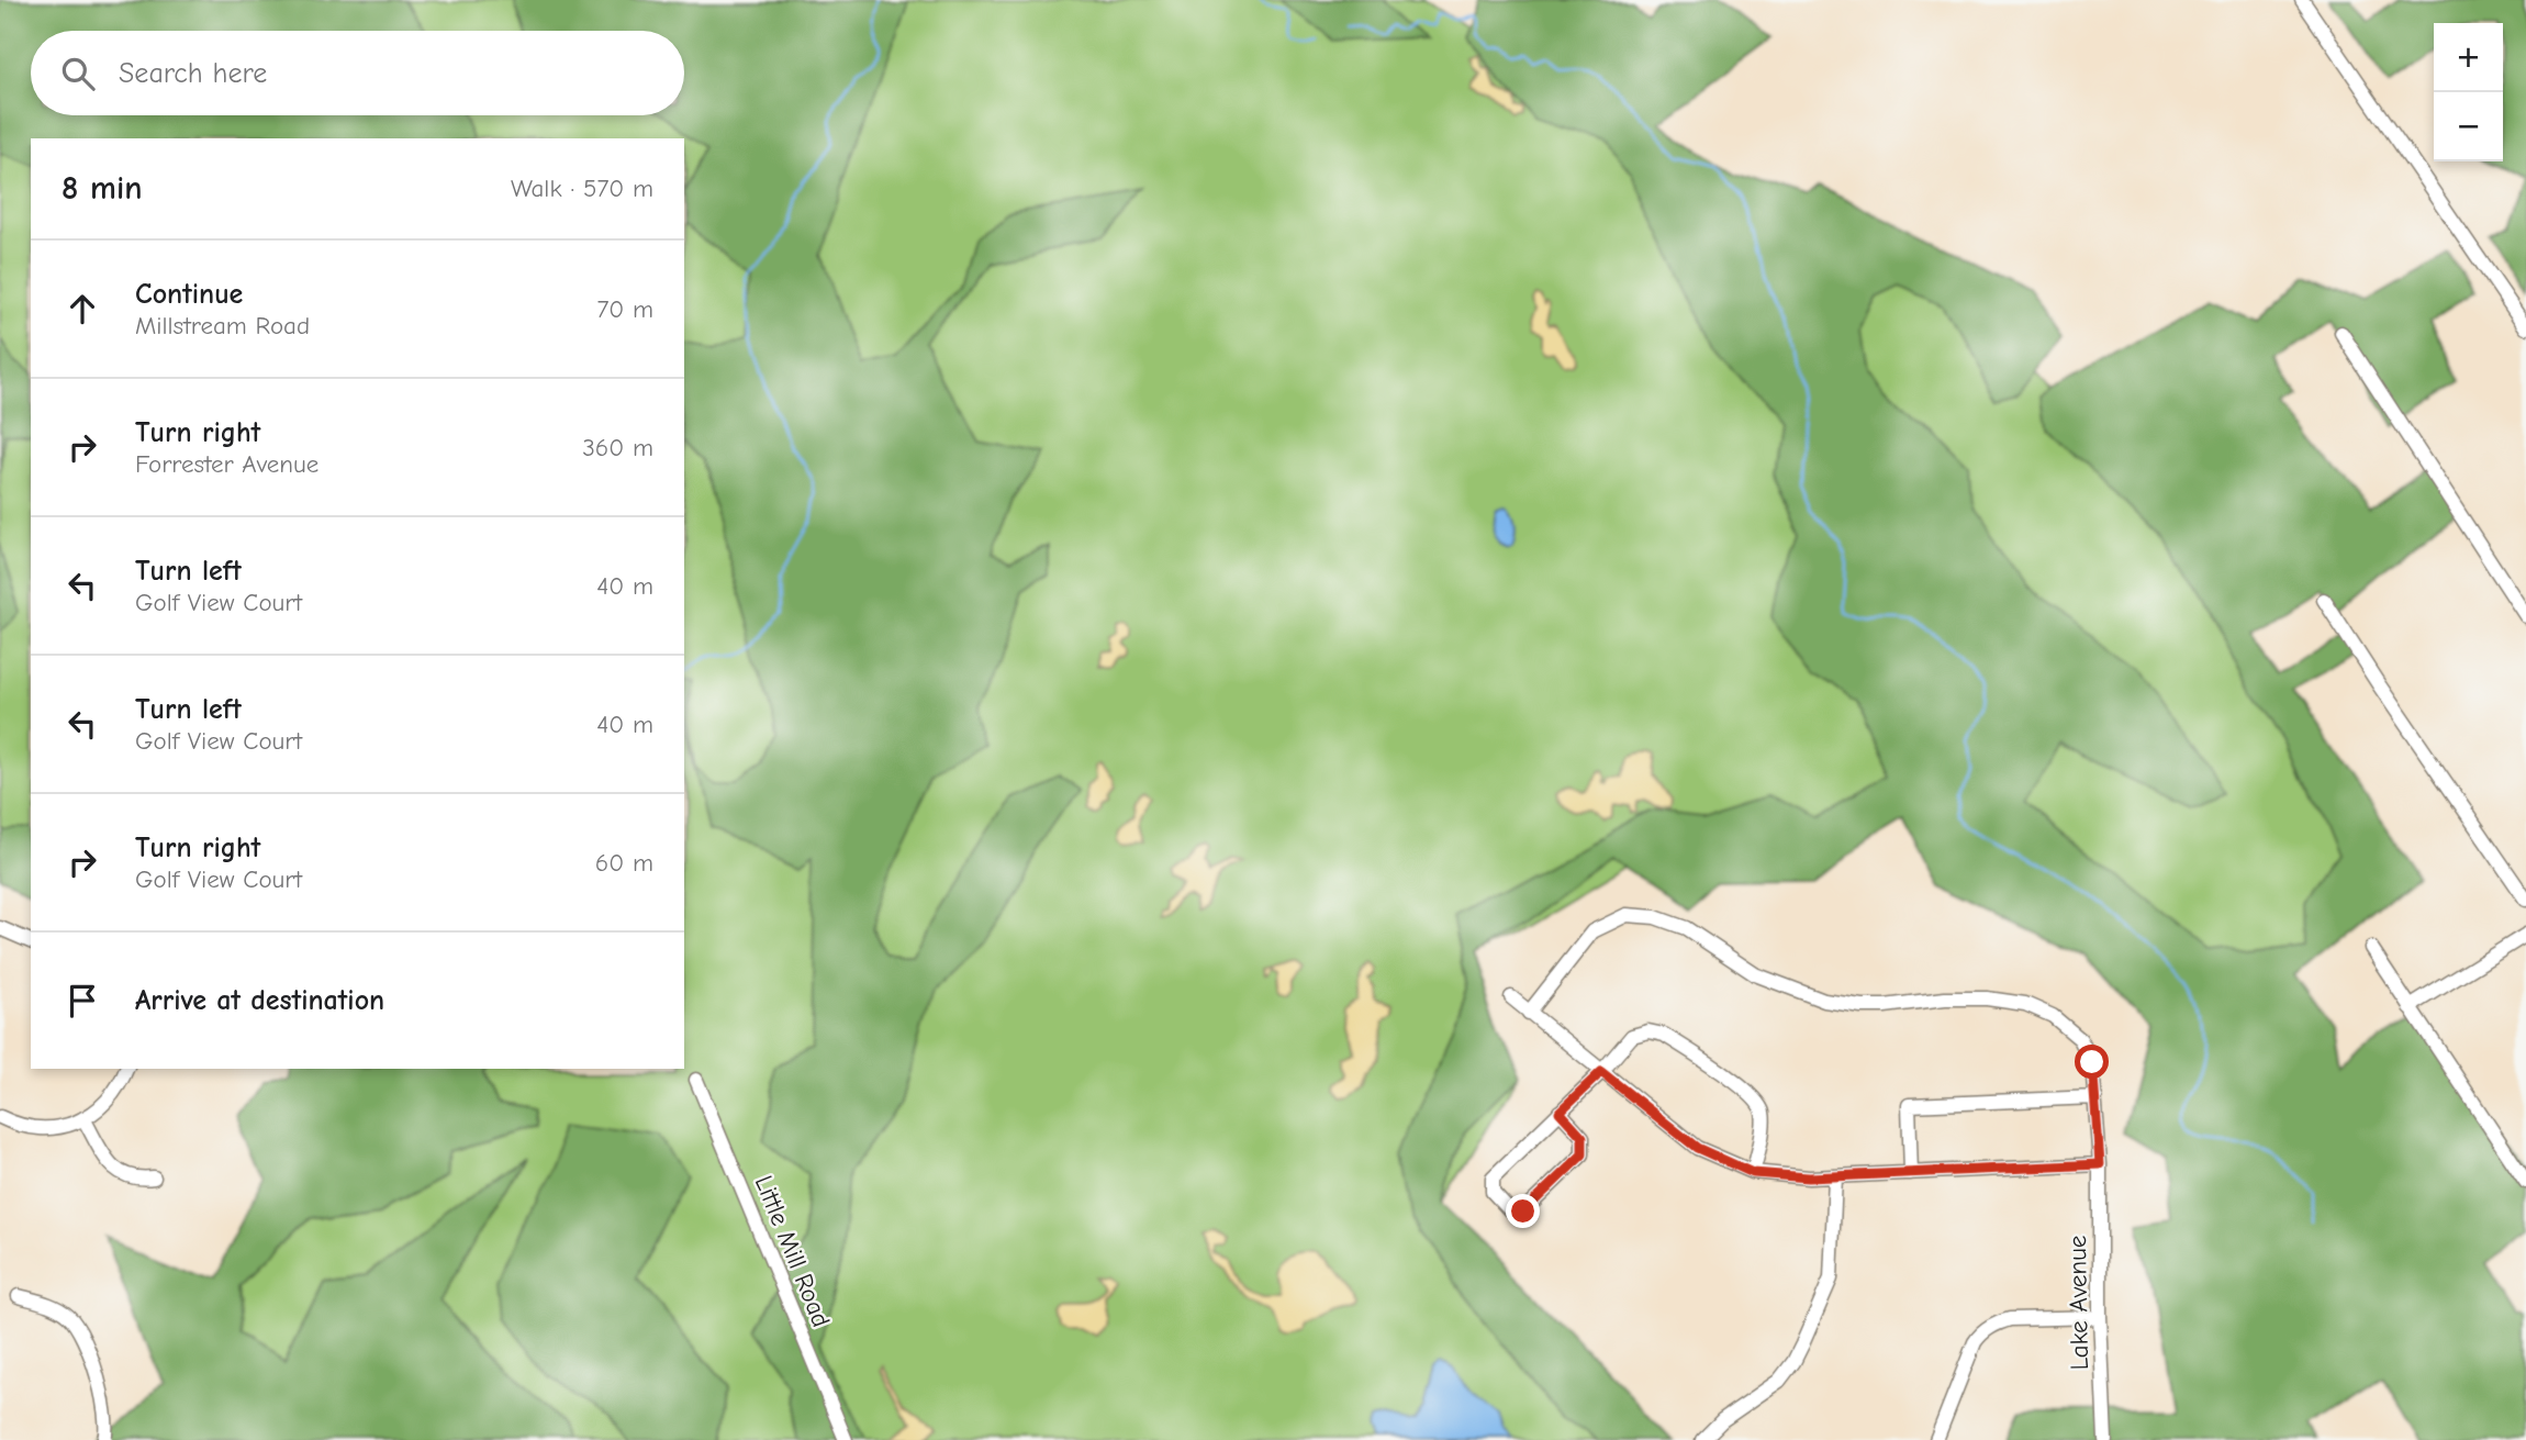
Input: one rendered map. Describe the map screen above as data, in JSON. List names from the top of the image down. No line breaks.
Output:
{"streets":{"street":["Little Mill Road","Lake Avenue"]},"page":{"map_buttons":["+","−"],"search":"Search here","heading":["8 min","Walk · 570 m"],"list":[["Continue","Millstream Road","70 m"],["Turn right","Forrester Avenue","360 m"],["Turn left","Golf View Court","40 m"],["Turn left","Golf View Court","40 m"],["Turn right","Golf View Court","60 m"],"Arrive at destination"]}}
